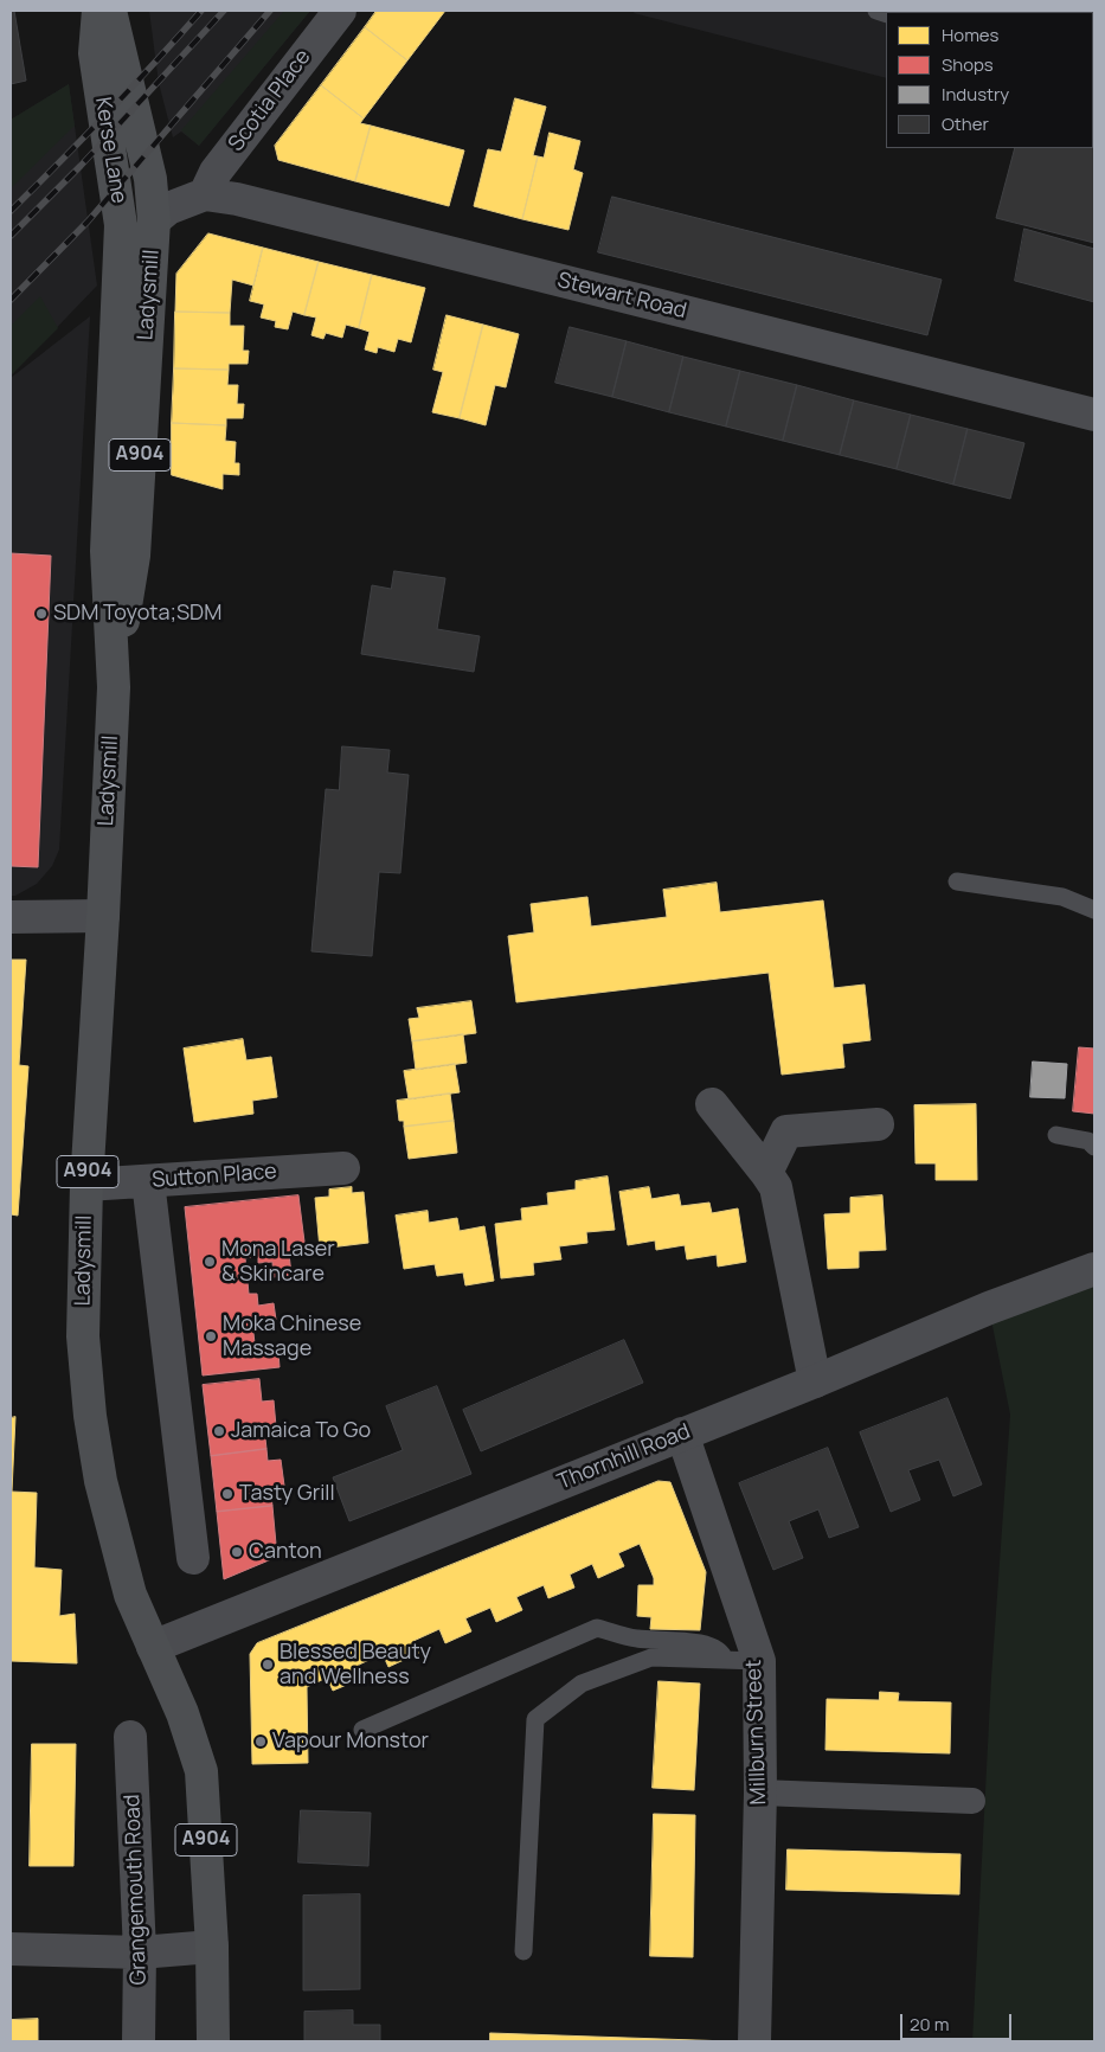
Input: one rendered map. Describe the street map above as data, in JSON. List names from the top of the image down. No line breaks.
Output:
{"streets":{"main road":["Kerse Lane","Ladysmill","A904"],"street":["Scotia Place","Stewart Road","Sutton Place","Thornhill Road","Millburn Street","Grangemouth Road"]},"crossings":[["Scotia Place","Stewart Road"],["Kerse Lane","Ladysmill"],["Kerse Lane","Stewart Road"],["Ladysmill","Stewart Road"],["Ladysmill","A904"],["Ladysmill","Sutton Place"],["Ladysmill","Thornhill Road"],["A904","Thornhill Road"],["Thornhill Road","Millburn Street"]],"places":["SDM Toyota;SDM","Mona Laser & Skincare","Moka Chinese Massage","Jamaica To Go","Tasty Grill","Canton","Blessed Beauty and Wellness","Vapour Monstor"],"legend":["Homes","Shops","Industry","Other"],"scale_bar":"20 m"}
